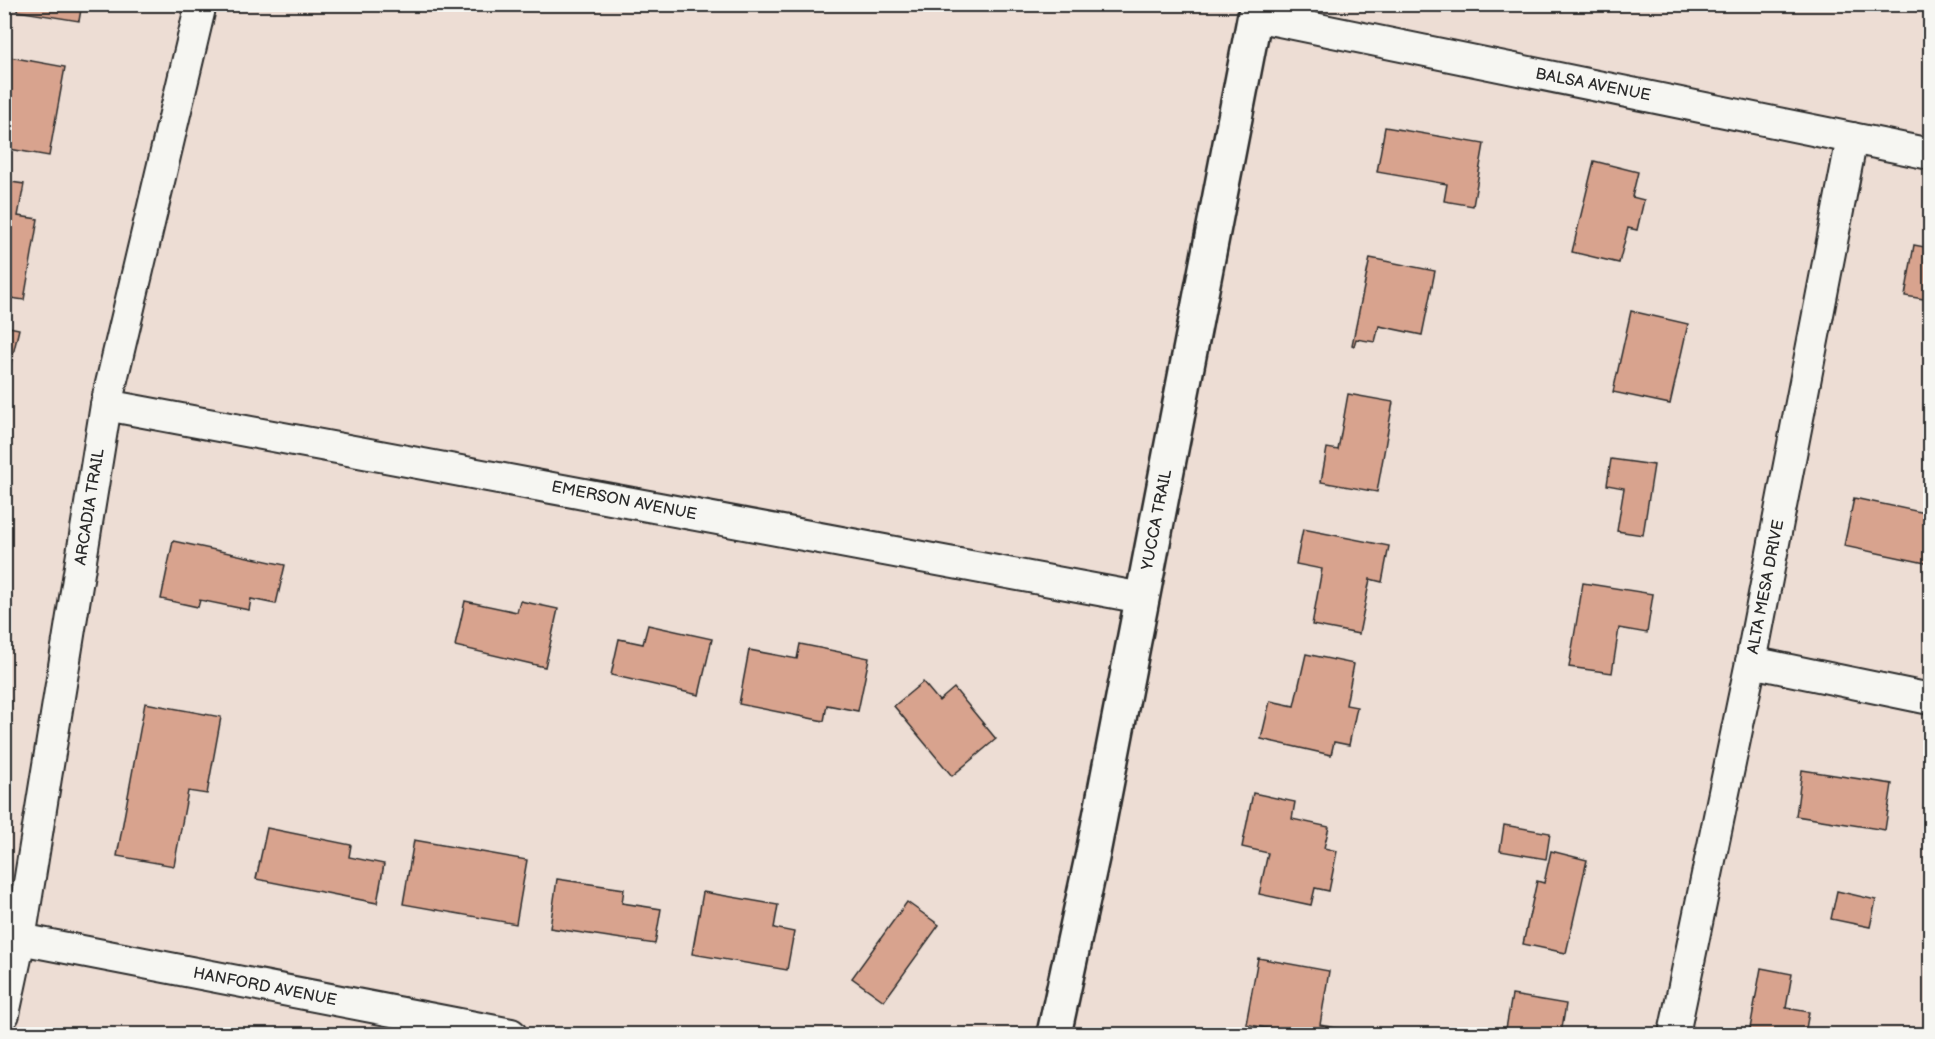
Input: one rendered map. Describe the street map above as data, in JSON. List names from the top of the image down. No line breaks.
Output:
{"streets":{"main road":["YUCCA TRAIL"],"street":["BALSA AVENUE","EMERSON AVENUE","ARCADIA TRAIL","ALTA MESA DRIVE","HANFORD AVENUE"]},"crossings":[["BALSA AVENUE","YUCCA TRAIL"],["BALSA AVENUE","ALTA MESA DRIVE"],["EMERSON AVENUE","ARCADIA TRAIL"],["EMERSON AVENUE","YUCCA TRAIL"],["ARCADIA TRAIL","HANFORD AVENUE"]]}
